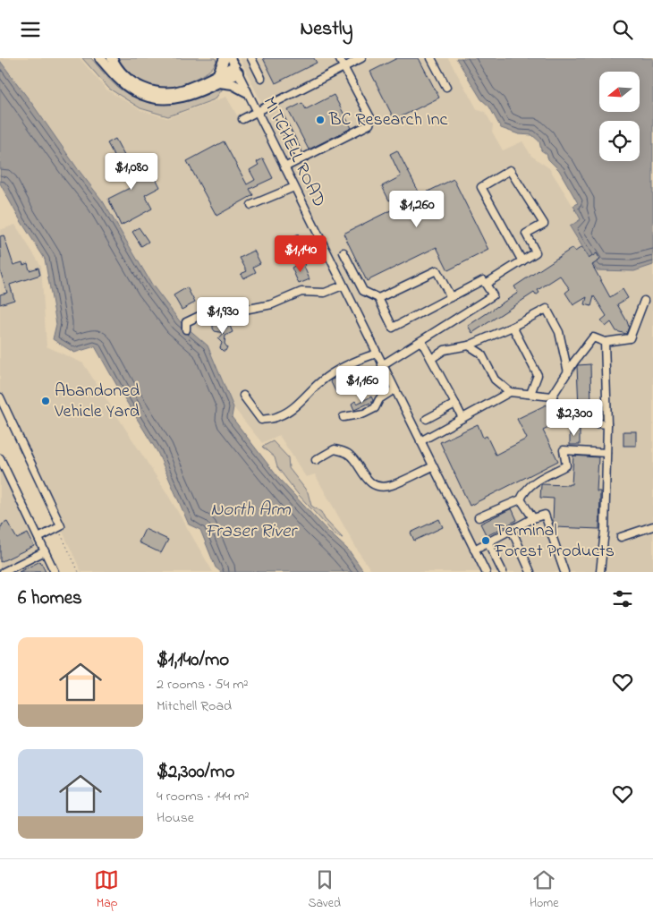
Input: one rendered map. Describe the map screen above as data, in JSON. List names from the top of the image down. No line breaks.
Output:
{"streets":{"street":["MITCHELL ROAD"]},"water":["North Arm Fraser River"],"places":["BC Research Inc","Abandoned Vehicle Yard","Terminal Forest Products"],"north":"left","page":{"header":"Nestly","price":["$1,080","$1,260","$1,140","$1,930","$1,160","$2,300"],"heading":"6 homes","list":[{"name":"$1,140/mo","note":"2 rooms · 54 m² · Mitchell Road"},{"name":"$2,300/mo","note":"4 rooms · 144 m² · House"}],"tabs":["Map","Saved","Home"]}}
